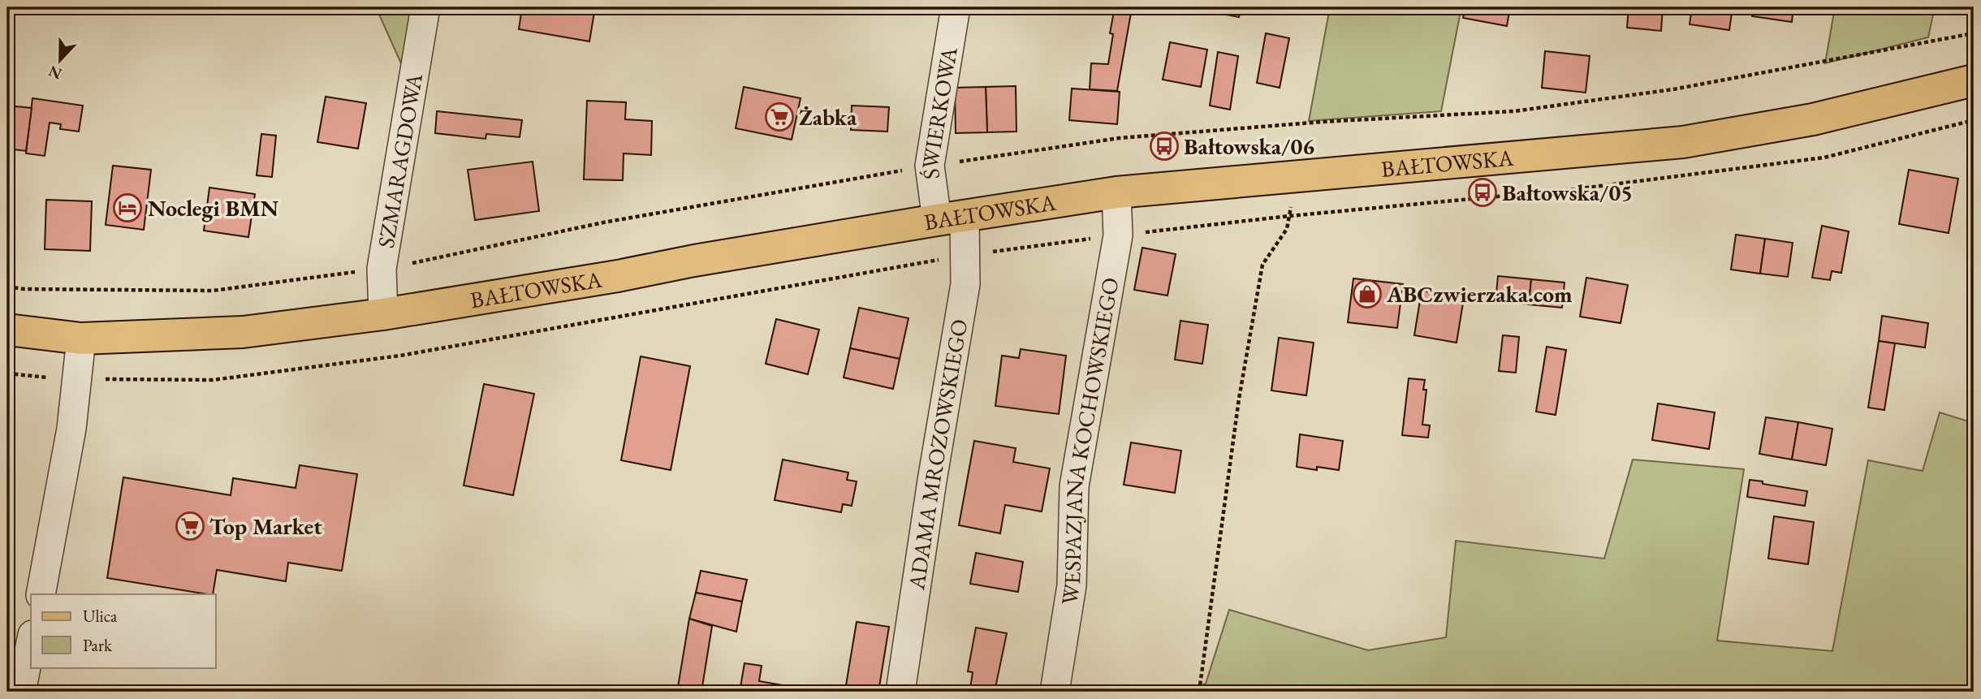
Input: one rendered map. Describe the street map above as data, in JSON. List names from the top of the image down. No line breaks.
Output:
{"streets":{"main road":["BAŁTOWSKA"],"street":["ŚWIERKOWA","SZMARAGDOWA","WESPAZJANA KOCHOWSKIEGO","ADAMA MROZOWSKIEGO"]},"crossings":[["ŚWIERKOWA","BAŁTOWSKA"],["ŚWIERKOWA","ADAMA MROZOWSKIEGO"],["SZMARAGDOWA","BAŁTOWSKA"],["BAŁTOWSKA","WESPAZJANA KOCHOWSKIEGO"],["BAŁTOWSKA","ADAMA MROZOWSKIEGO"]],"places":{"supermarket":["Żabka","Top Market"],"bus stop":["Bałtowska/06","Bałtowska/05"],"hotel":["Noclegi BMN"],"shop":["ABCzwierzaka.com"]},"legend":["Ulica","Park"],"north":"bottom"}
